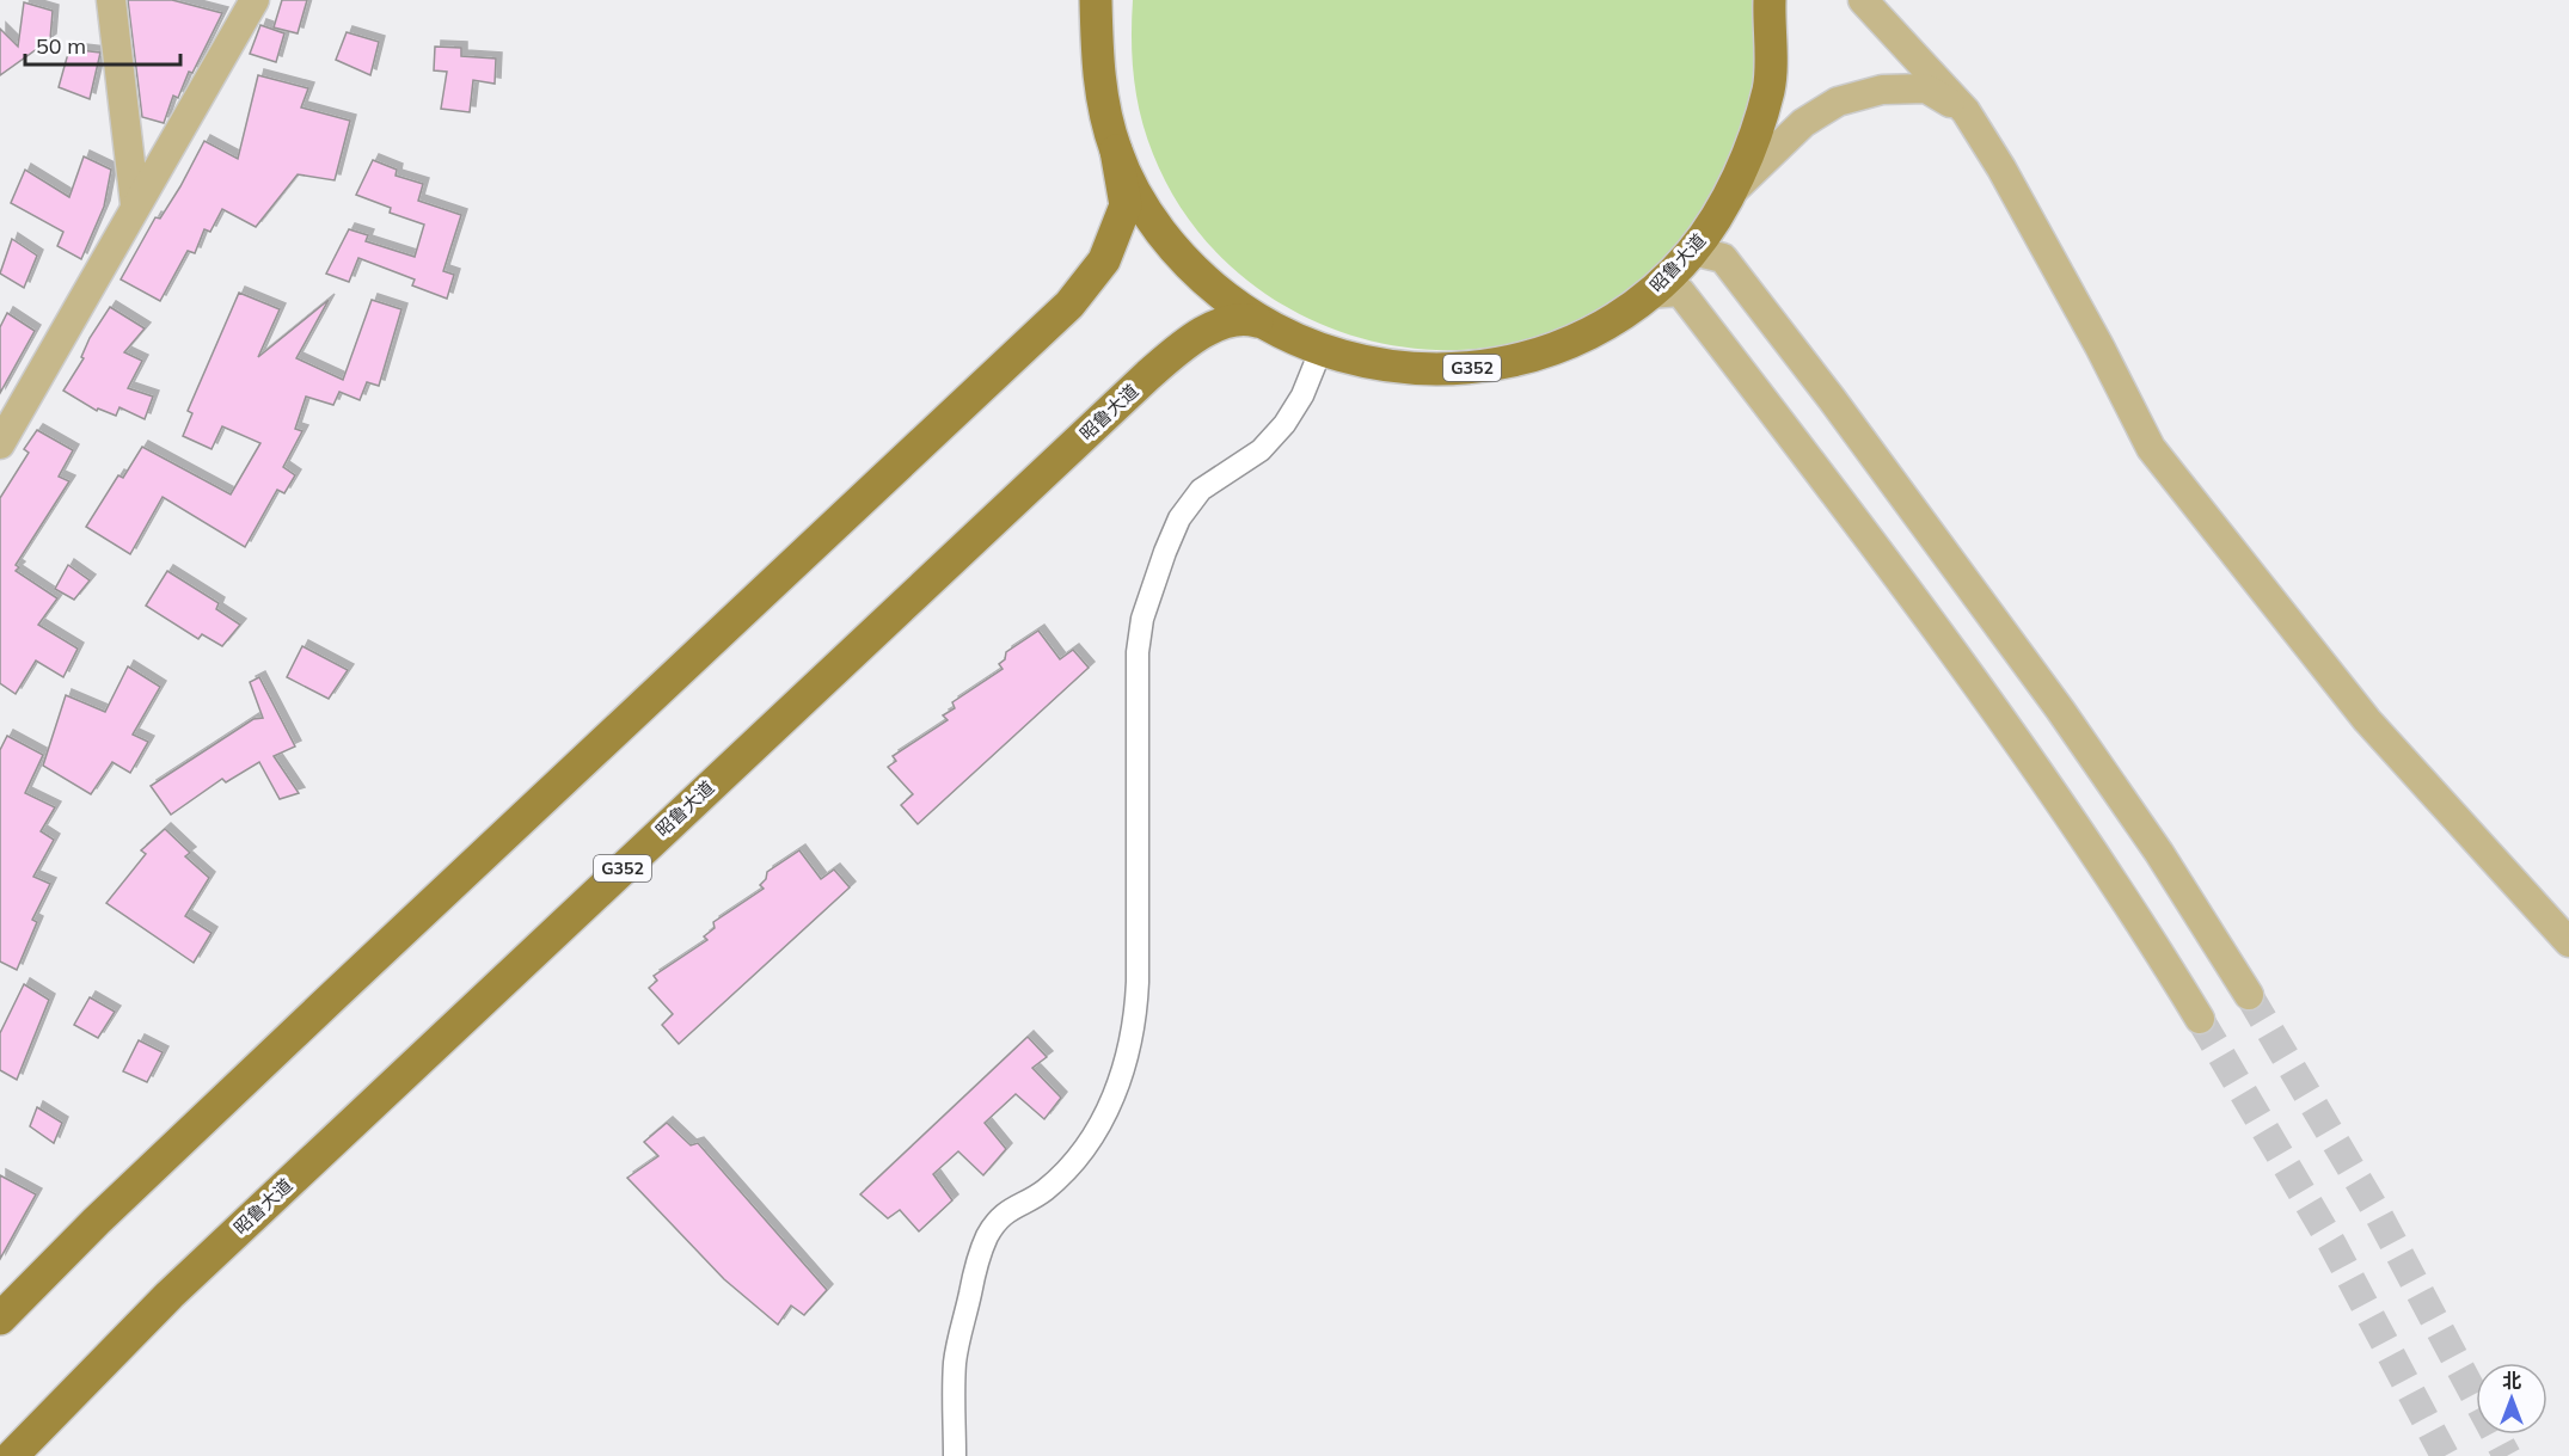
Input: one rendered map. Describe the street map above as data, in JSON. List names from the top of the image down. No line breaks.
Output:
{"streets":{"highway":["昭鲁大道","G352"]},"scale_bar":"50 m","north":"top"}
